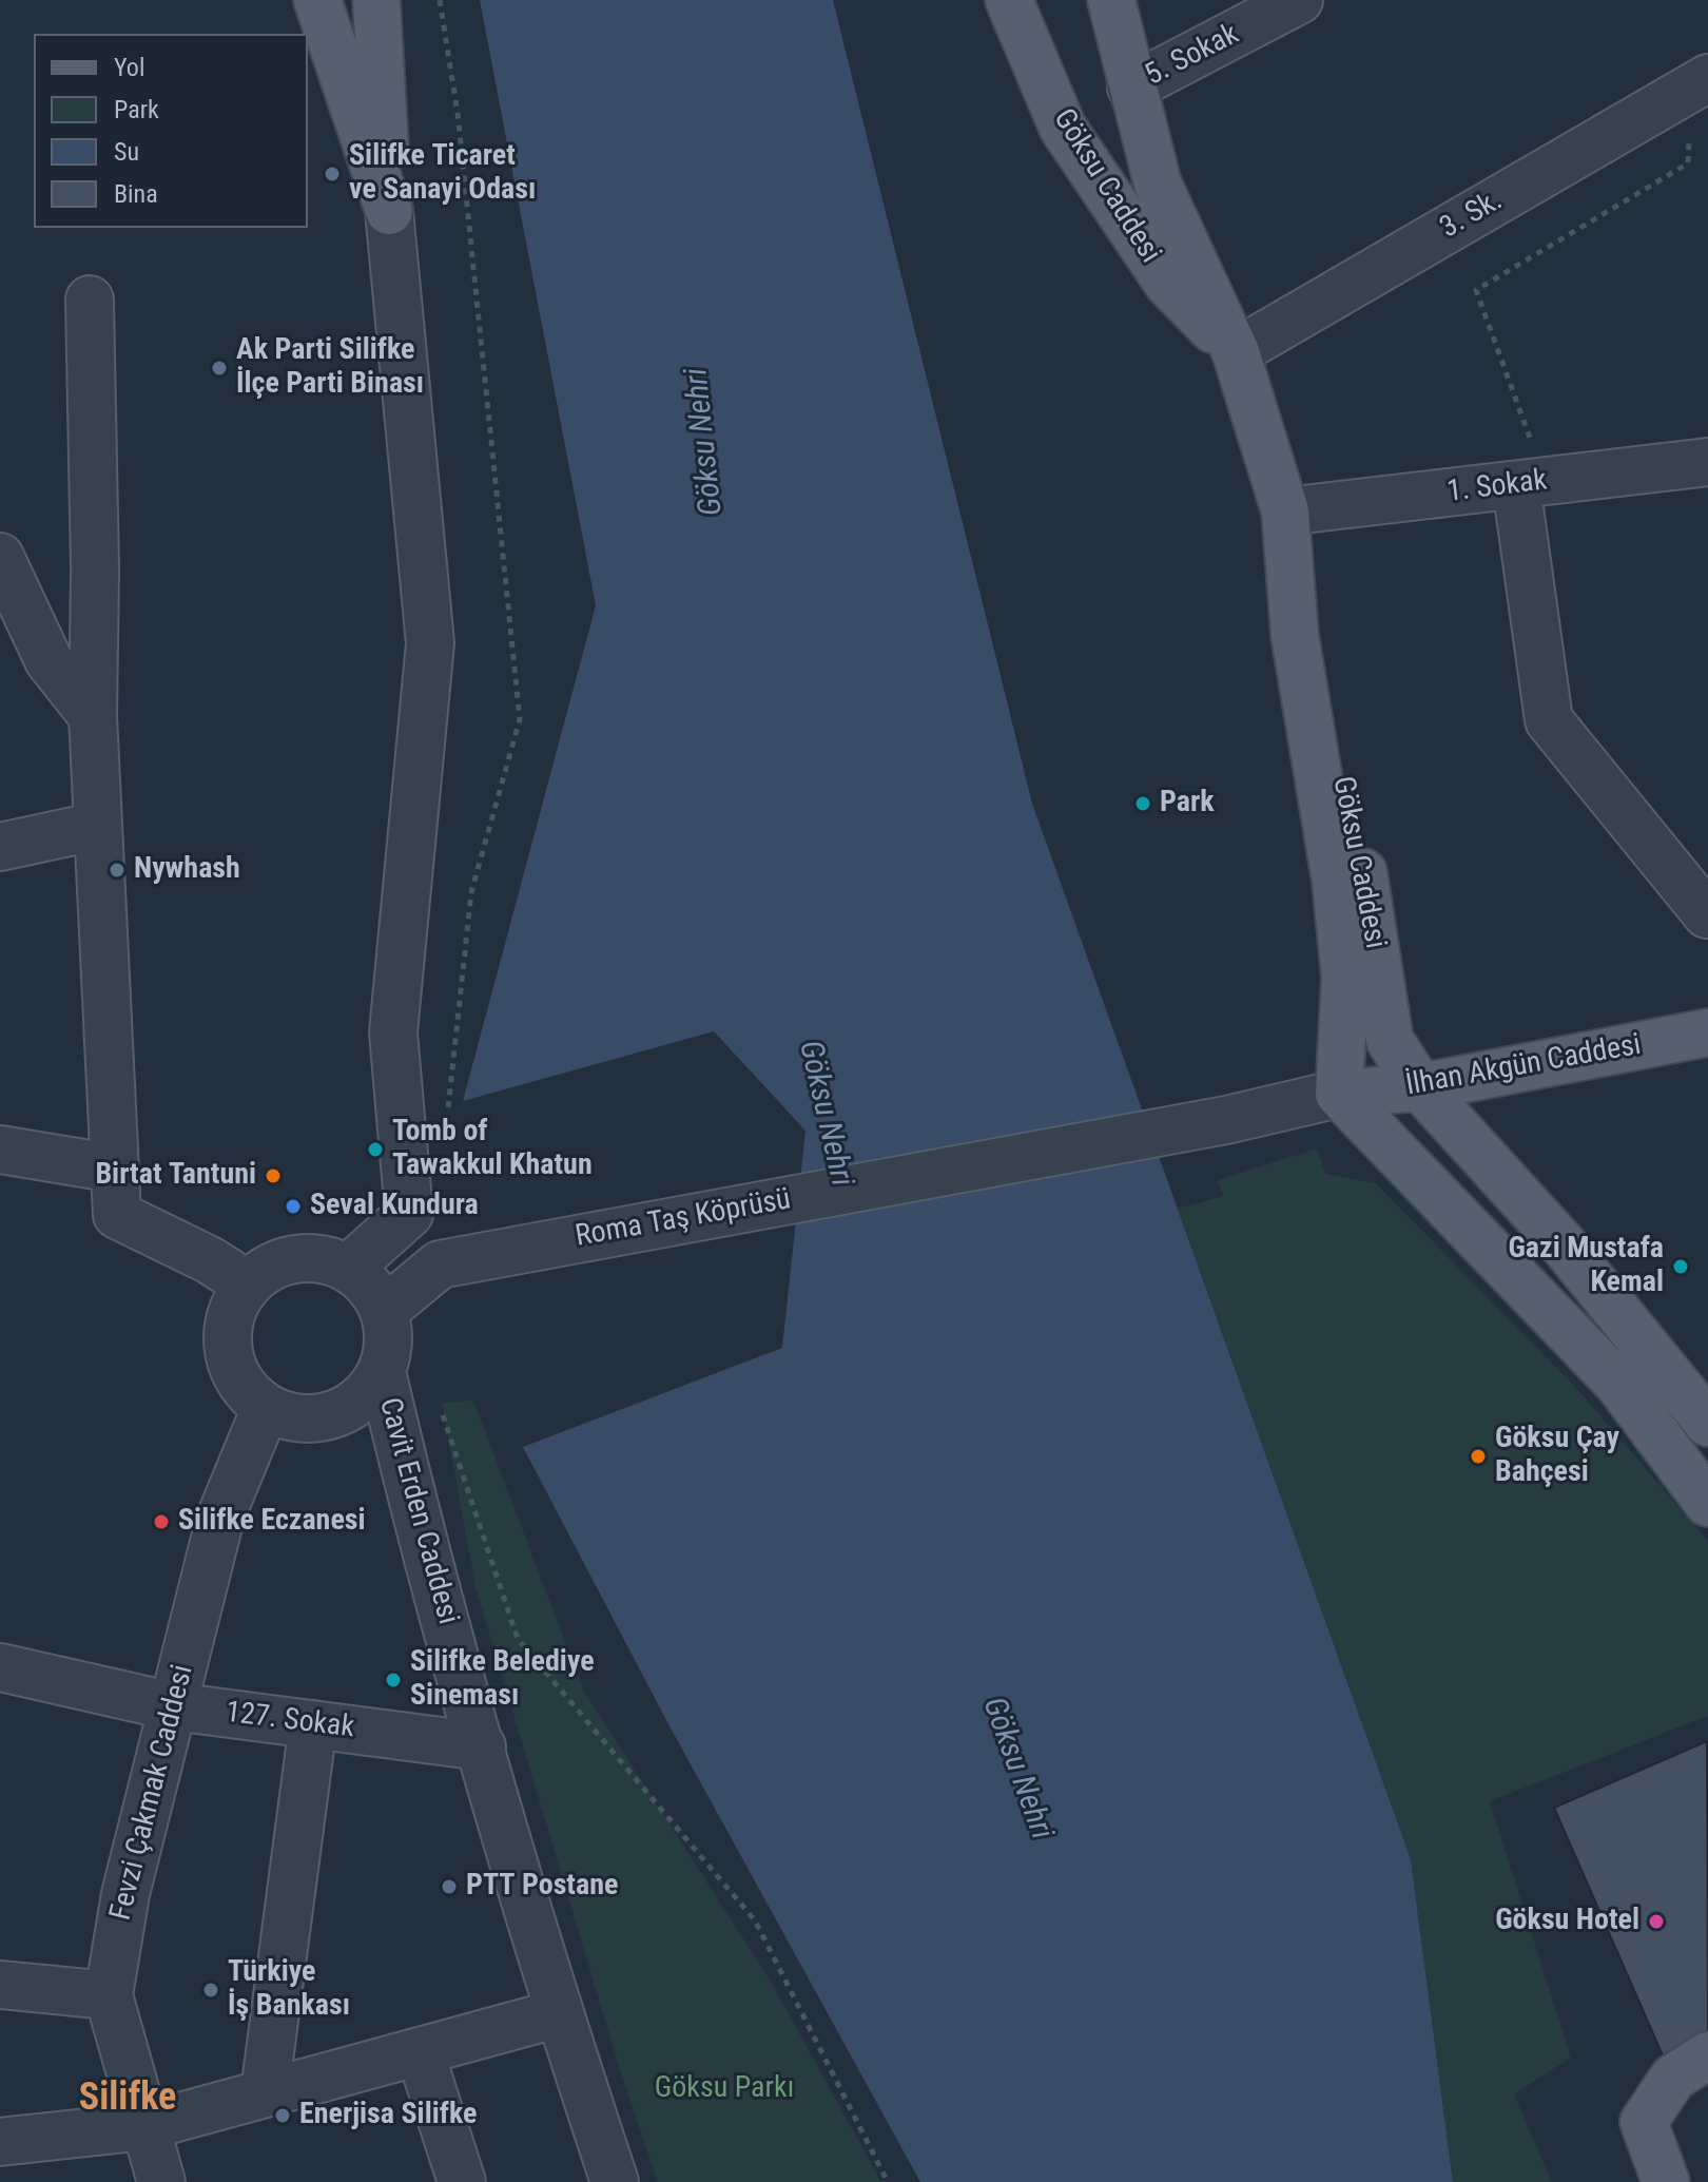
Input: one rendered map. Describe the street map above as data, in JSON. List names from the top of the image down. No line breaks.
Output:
{"streets":{"main road":["Göksu Caddesi","İlhan Akgün Caddesi"],"street":["5. Sokak","3. Sk.","1. Sokak","Roma Taş Köprüsü","Cavit Erden Caddesi","127. Sokak","Fevzi Çakmak Caddesi"]},"crossings":[["5. Sokak","Göksu Caddesi"],["Göksu Caddesi","3. Sk."],["Göksu Caddesi","1. Sokak"],["Göksu Caddesi","İlhan Akgün Caddesi"],["Göksu Caddesi","Roma Taş Köprüsü"],["İlhan Akgün Caddesi","Roma Taş Köprüsü"],["Roma Taş Köprüsü","Cavit Erden Caddesi"],["Roma Taş Köprüsü","Fevzi Çakmak Caddesi"],["Cavit Erden Caddesi","127. Sokak"],["Cavit Erden Caddesi","Fevzi Çakmak Caddesi"],["127. Sokak","Fevzi Çakmak Caddesi"]],"districts":["Silifke"],"water":["Göksu Nehri"],"parks":["Göksu Parkı"],"places":["Silifke Ticaret ve Sanayi Odası","Ak Parti Silifke İlçe Parti Binası","Park","Nywhash","Tomb of Tawakkul Khatun","Birtat Tantuni","Seval Kundura","Gazi Mustafa Kemal","Göksu Çay Bahçesi","Silifke Eczanesi","Silifke Belediye Sineması","PTT Postane","Göksu Hotel","Türkiye İş Bankası","Enerjisa Silifke"],"legend":["Yol","Park","Su","Bina"]}
